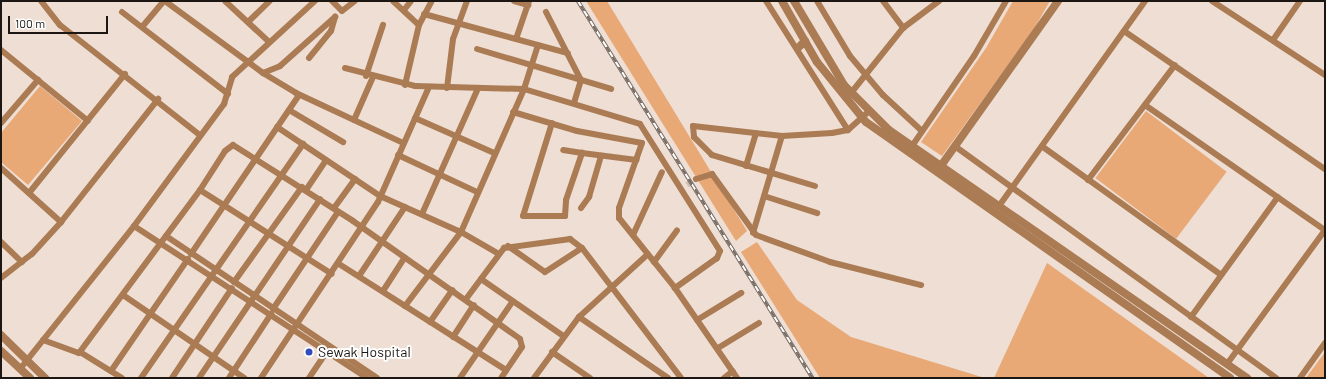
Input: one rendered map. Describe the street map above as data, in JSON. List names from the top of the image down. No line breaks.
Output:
{"places":["Sewak Hospital"],"scale_bar":"100 m"}
